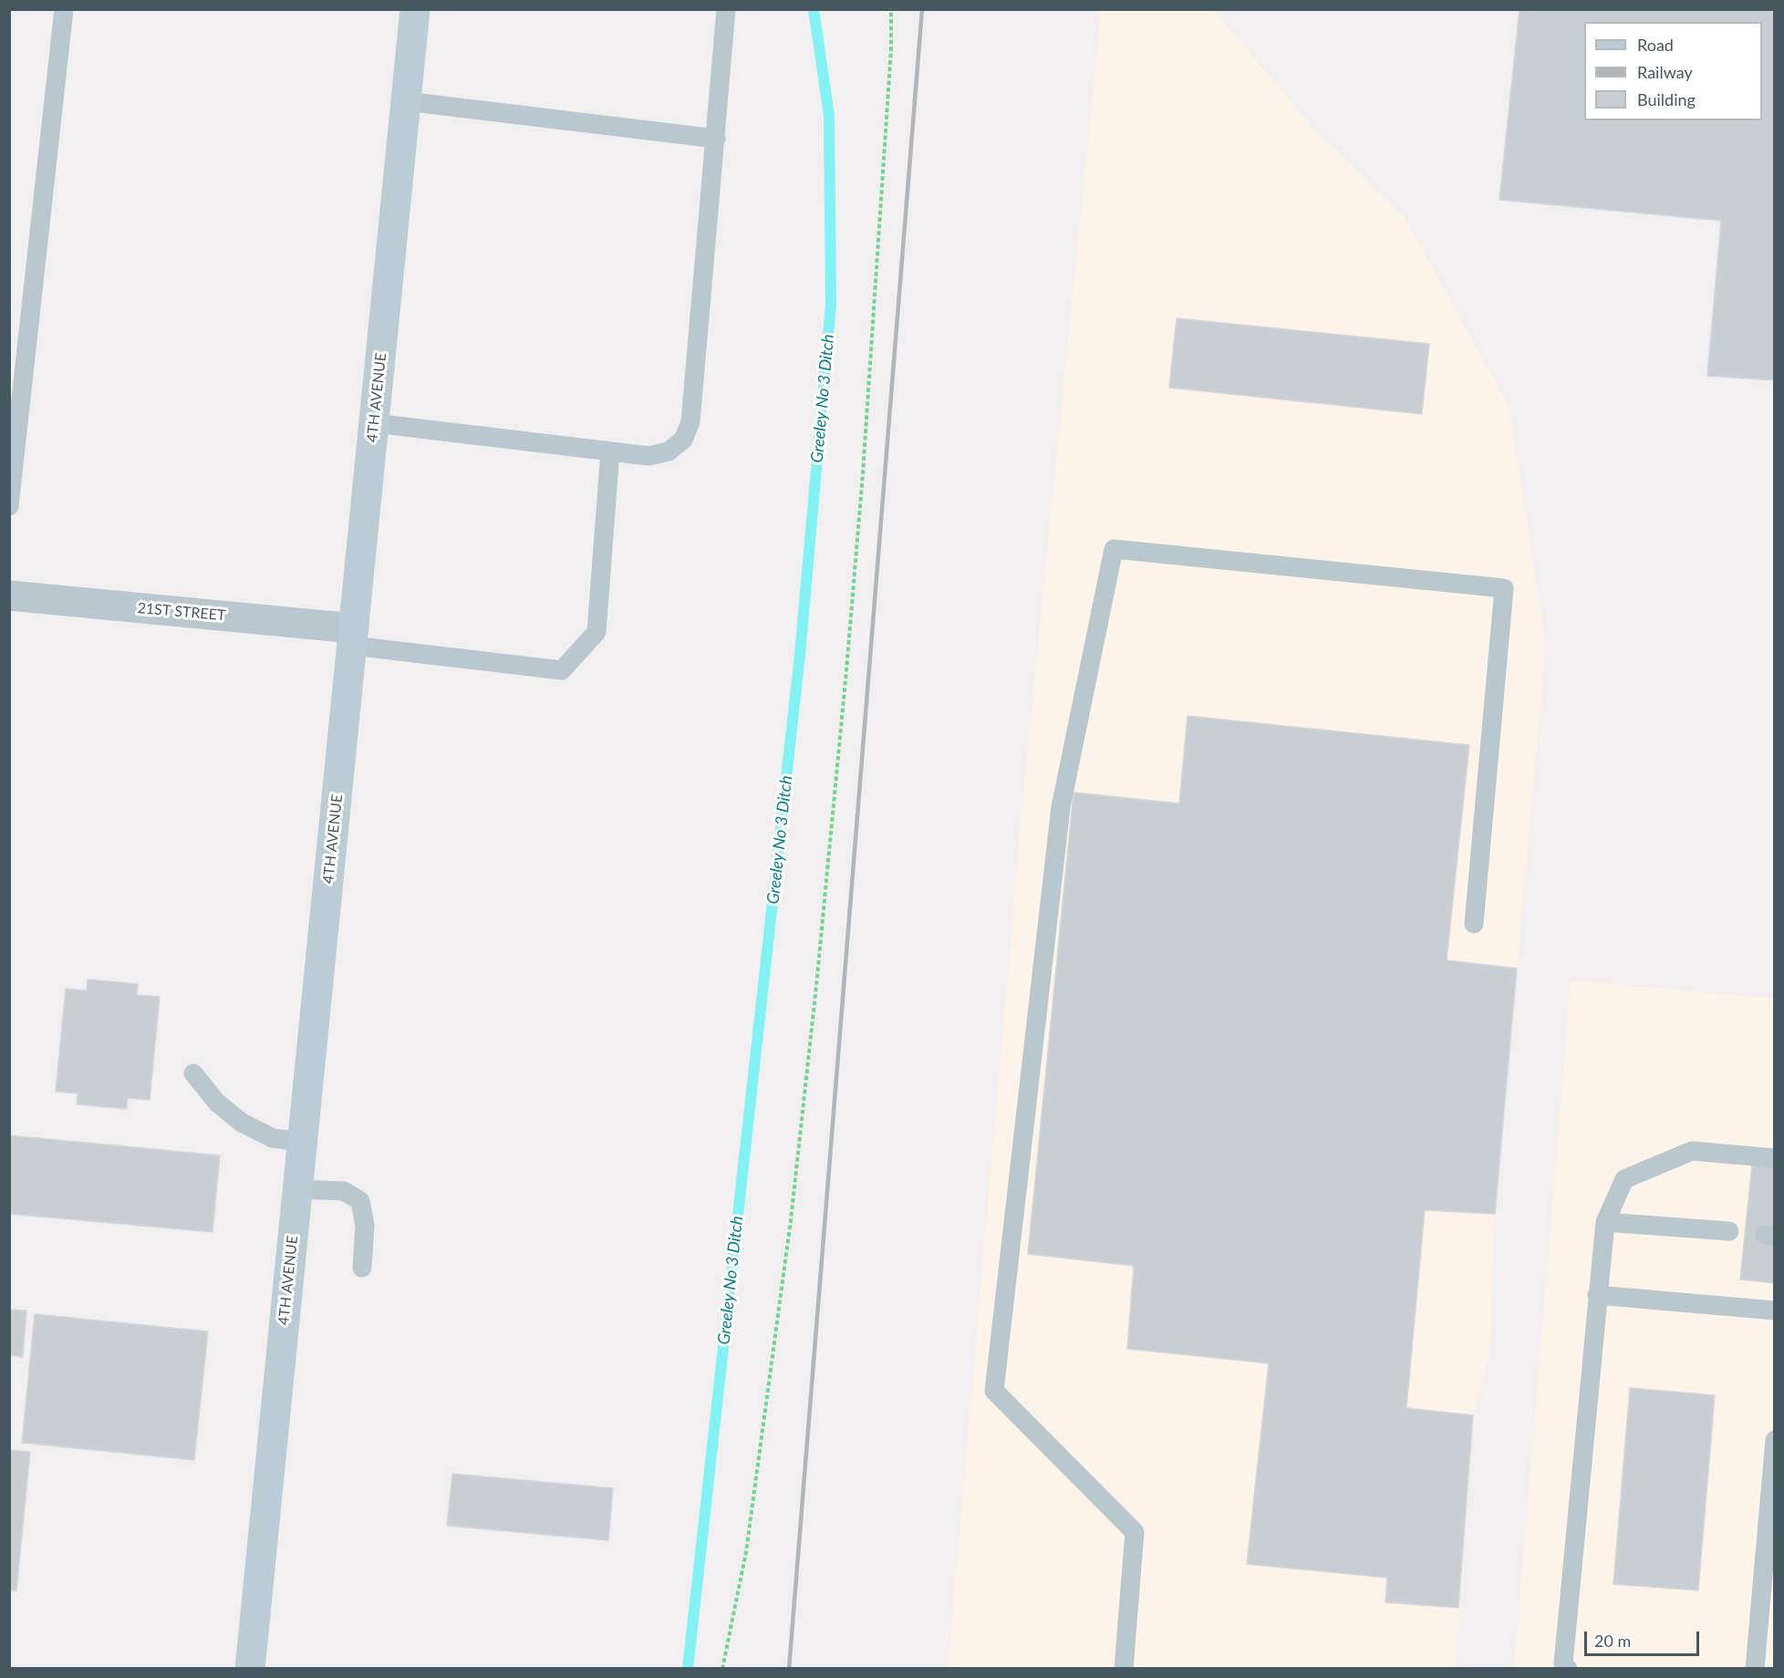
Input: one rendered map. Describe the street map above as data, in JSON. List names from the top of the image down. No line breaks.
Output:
{"streets":{"street":["4TH AVENUE","21ST STREET"]},"crossings":[["4TH AVENUE","21ST STREET"]],"water":["Greeley No 3 Ditch"],"legend":["Road","Railway","Building"],"scale_bar":"20 m"}
